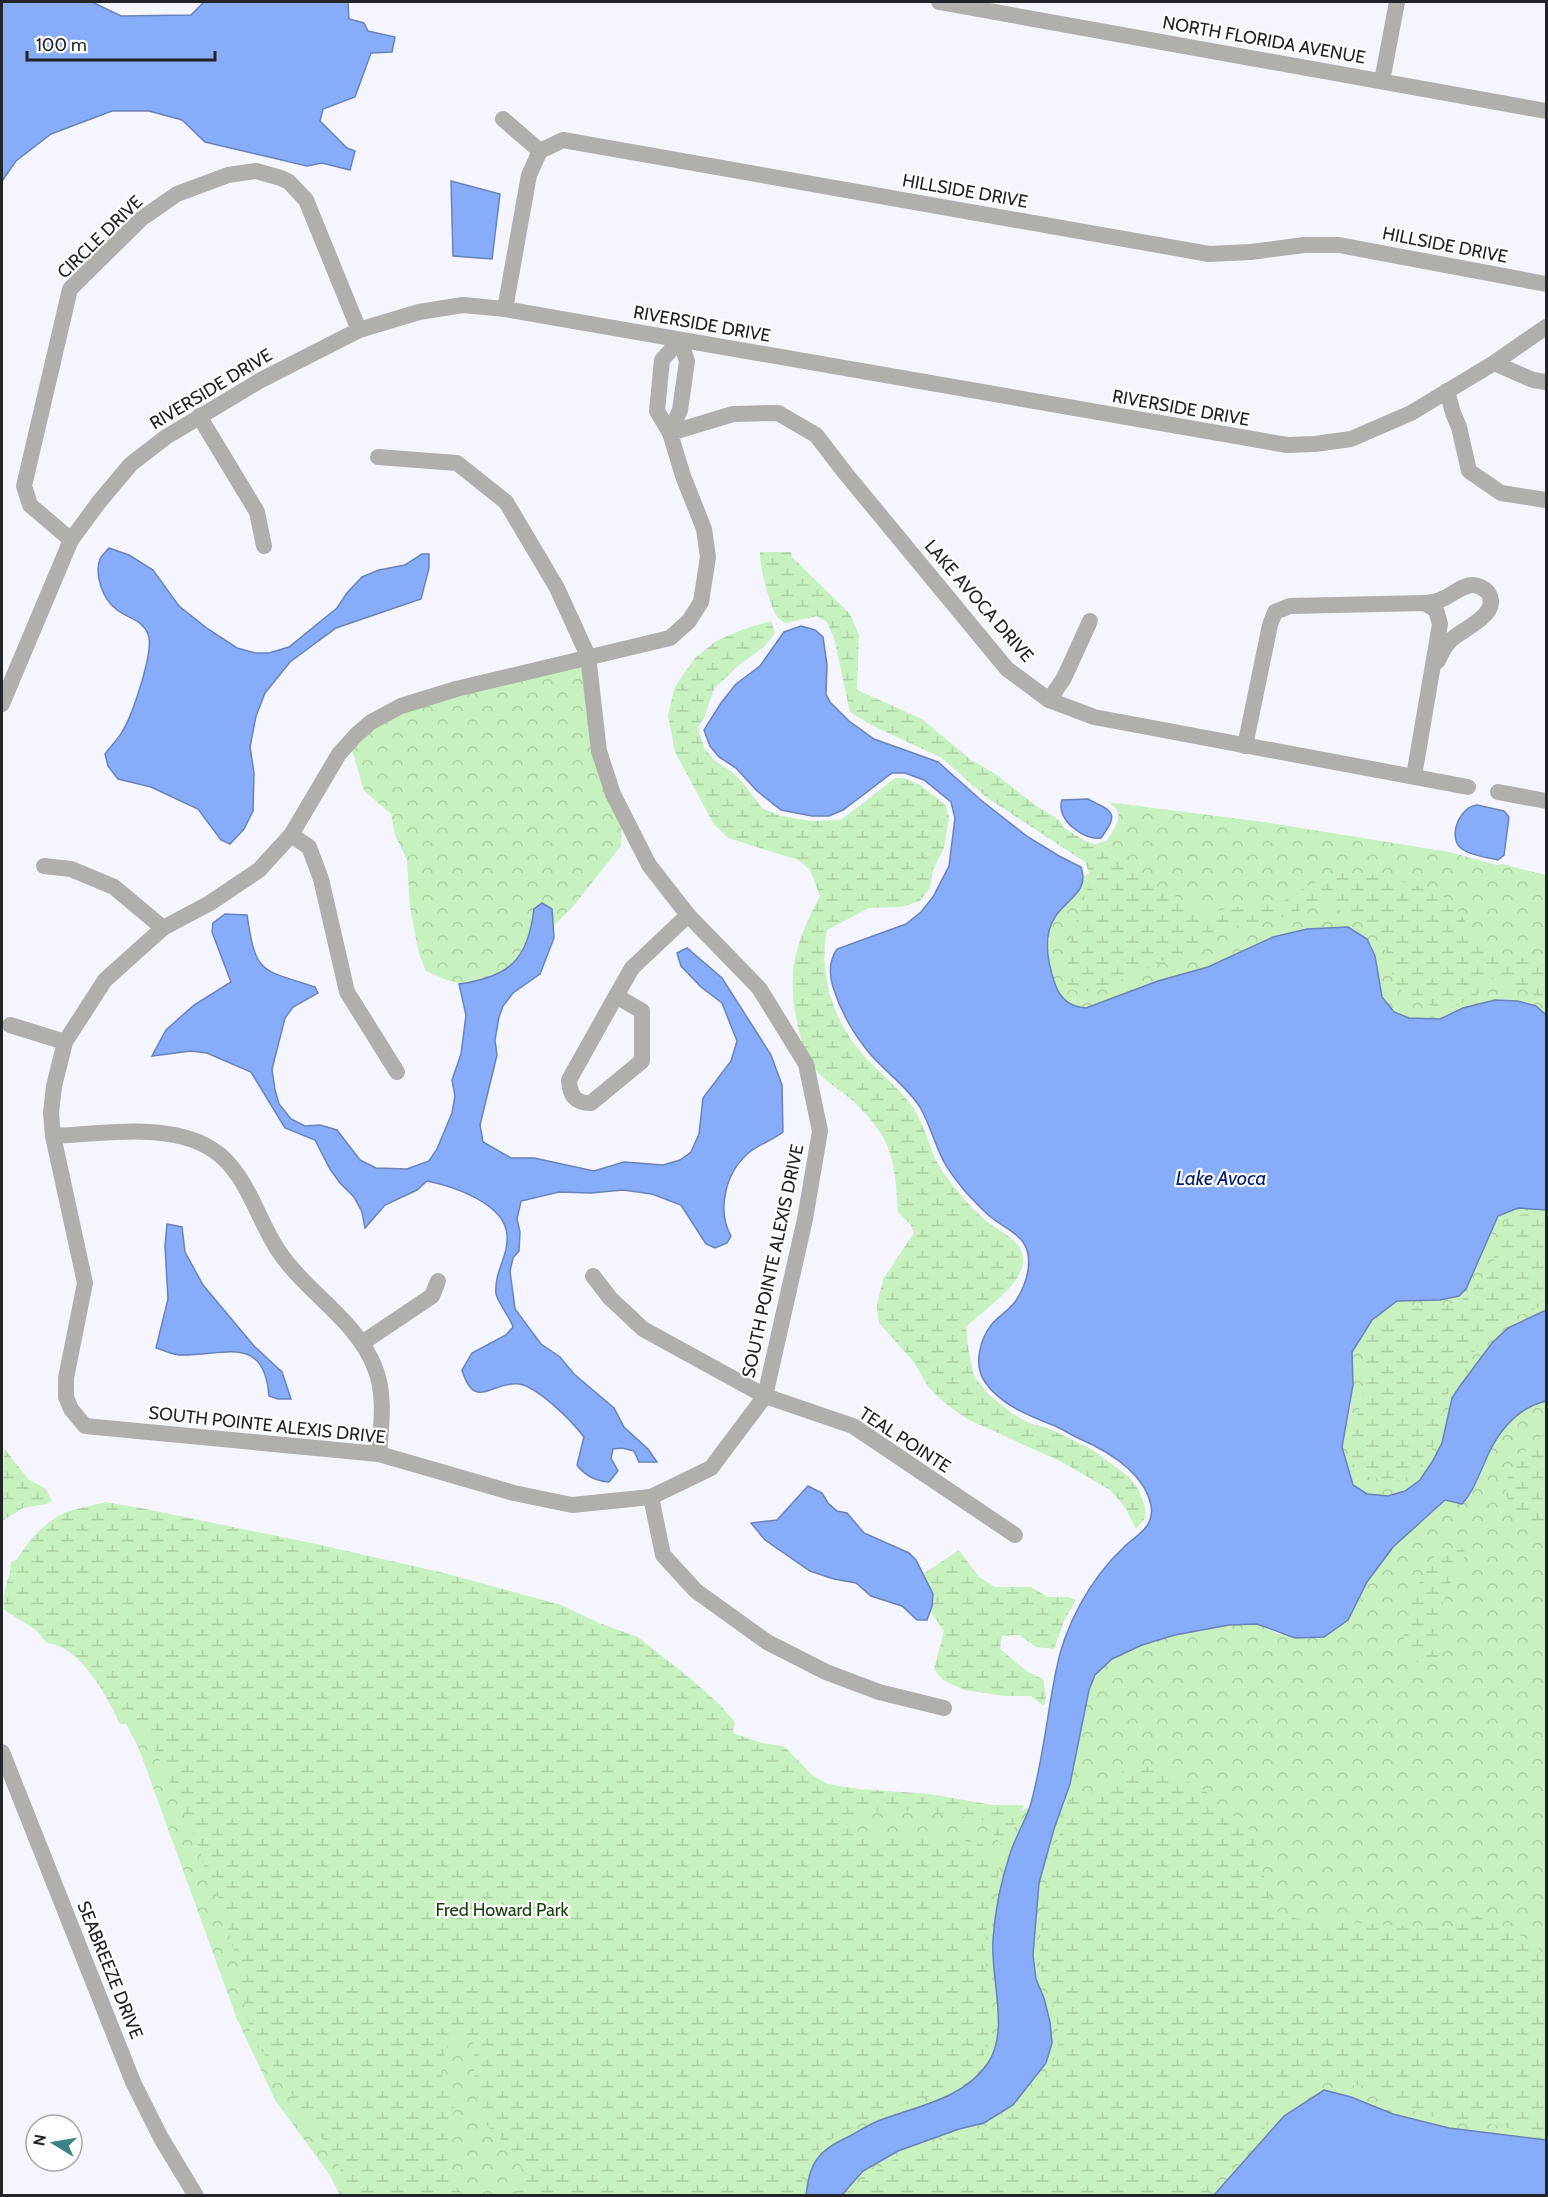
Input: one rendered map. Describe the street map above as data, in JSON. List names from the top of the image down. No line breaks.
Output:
{"streets":{"street":["NORTH FLORIDA AVENUE","HILLSIDE DRIVE","CIRCLE DRIVE","RIVERSIDE DRIVE","LAKE AVOCA DRIVE","SOUTH POINTE ALEXIS DRIVE","TEAL POINTE","SEABREEZE DRIVE"]},"crossings":[["CIRCLE DRIVE","RIVERSIDE DRIVE"],["RIVERSIDE DRIVE","SOUTH POINTE ALEXIS DRIVE"],["LAKE AVOCA DRIVE","SOUTH POINTE ALEXIS DRIVE"],["SOUTH POINTE ALEXIS DRIVE","TEAL POINTE"]],"water":["Lake Avoca"],"parks":["Fred Howard Park"],"scale_bar":"100 m","north":"left"}
